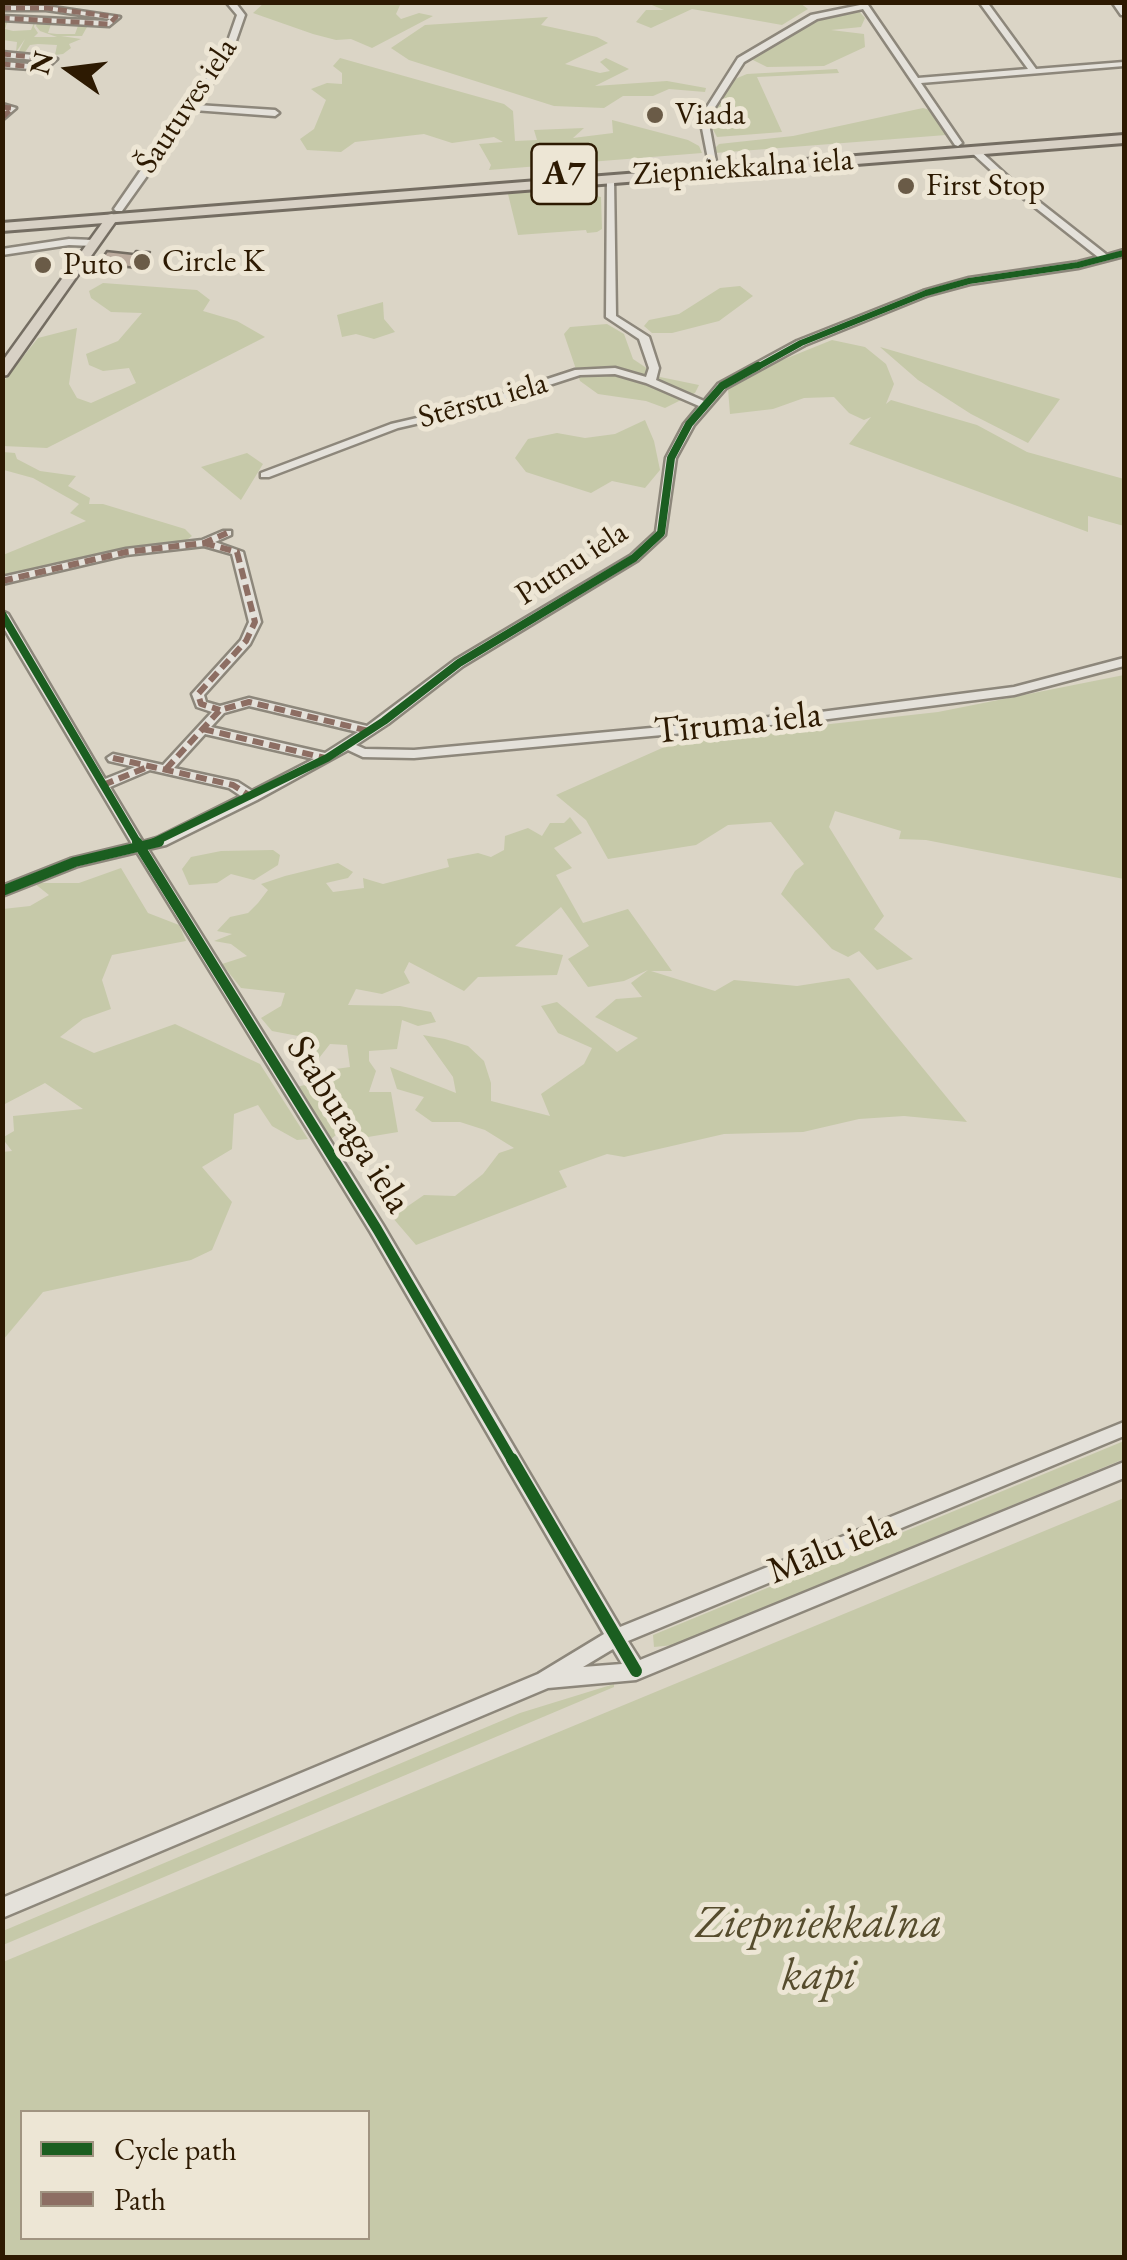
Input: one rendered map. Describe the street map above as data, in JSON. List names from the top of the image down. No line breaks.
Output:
{"streets":{"highway":["Ziepniekkalna iela","A7"],"street":["Šautuves iela","Stērstu iela","Putnu iela","Tīruma iela","Staburaga iela","Mālu iela"]},"crossings":[["Šautuves iela","Ziepniekkalna iela"],["Stērstu iela","Putnu iela"],["Putnu iela","Tīruma iela"],["Putnu iela","Staburaga iela"],["Staburaga iela","Mālu iela"]],"parks":["Ziepniekkalna kapi"],"places":["Viada","First Stop","Circle K","Puto"],"legend":["Cycle path","Path"],"north":"left"}
